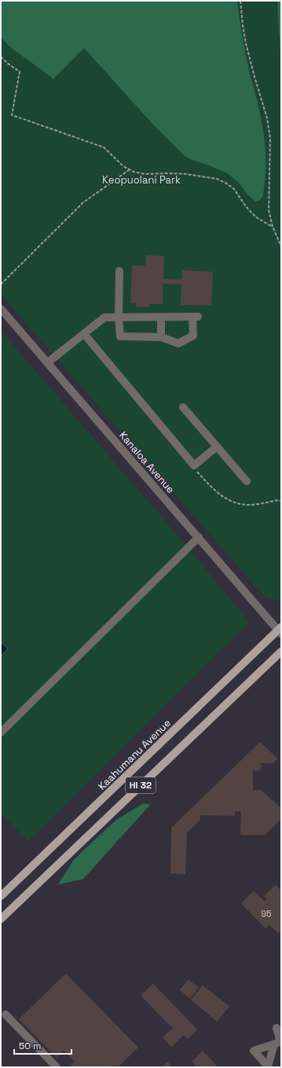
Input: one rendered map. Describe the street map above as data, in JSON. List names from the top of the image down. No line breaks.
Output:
{"streets":{"main road":["Kaahumanu Avenue","HI 32"],"street":["Kanaloa Avenue"]},"crossings":[["Kanaloa Avenue","Kaahumanu Avenue"]],"parks":["Keopuolani Park"],"house_numbers":["95"],"scale_bar":"50 m"}
